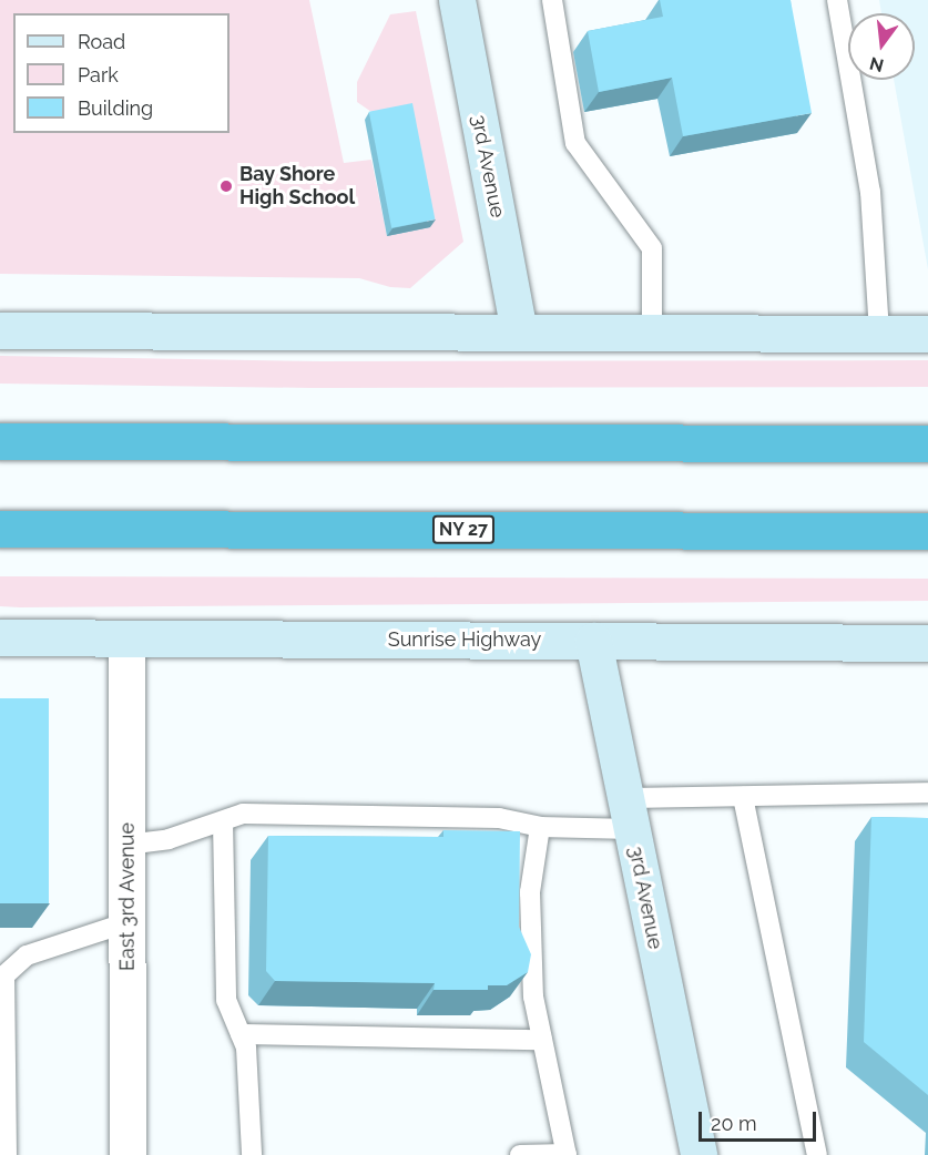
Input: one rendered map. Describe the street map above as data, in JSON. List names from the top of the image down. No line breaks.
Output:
{"streets":{"highway":["NY 27"],"main road":["3rd Avenue","Sunrise Highway"],"street":["East 3rd Avenue"]},"crossings":[["3rd Avenue","Sunrise Highway"],["Sunrise Highway","East 3rd Avenue"]],"places":["Bay Shore High School"],"legend":["Road","Park","Building"],"scale_bar":"20 m","north":"bottom"}
